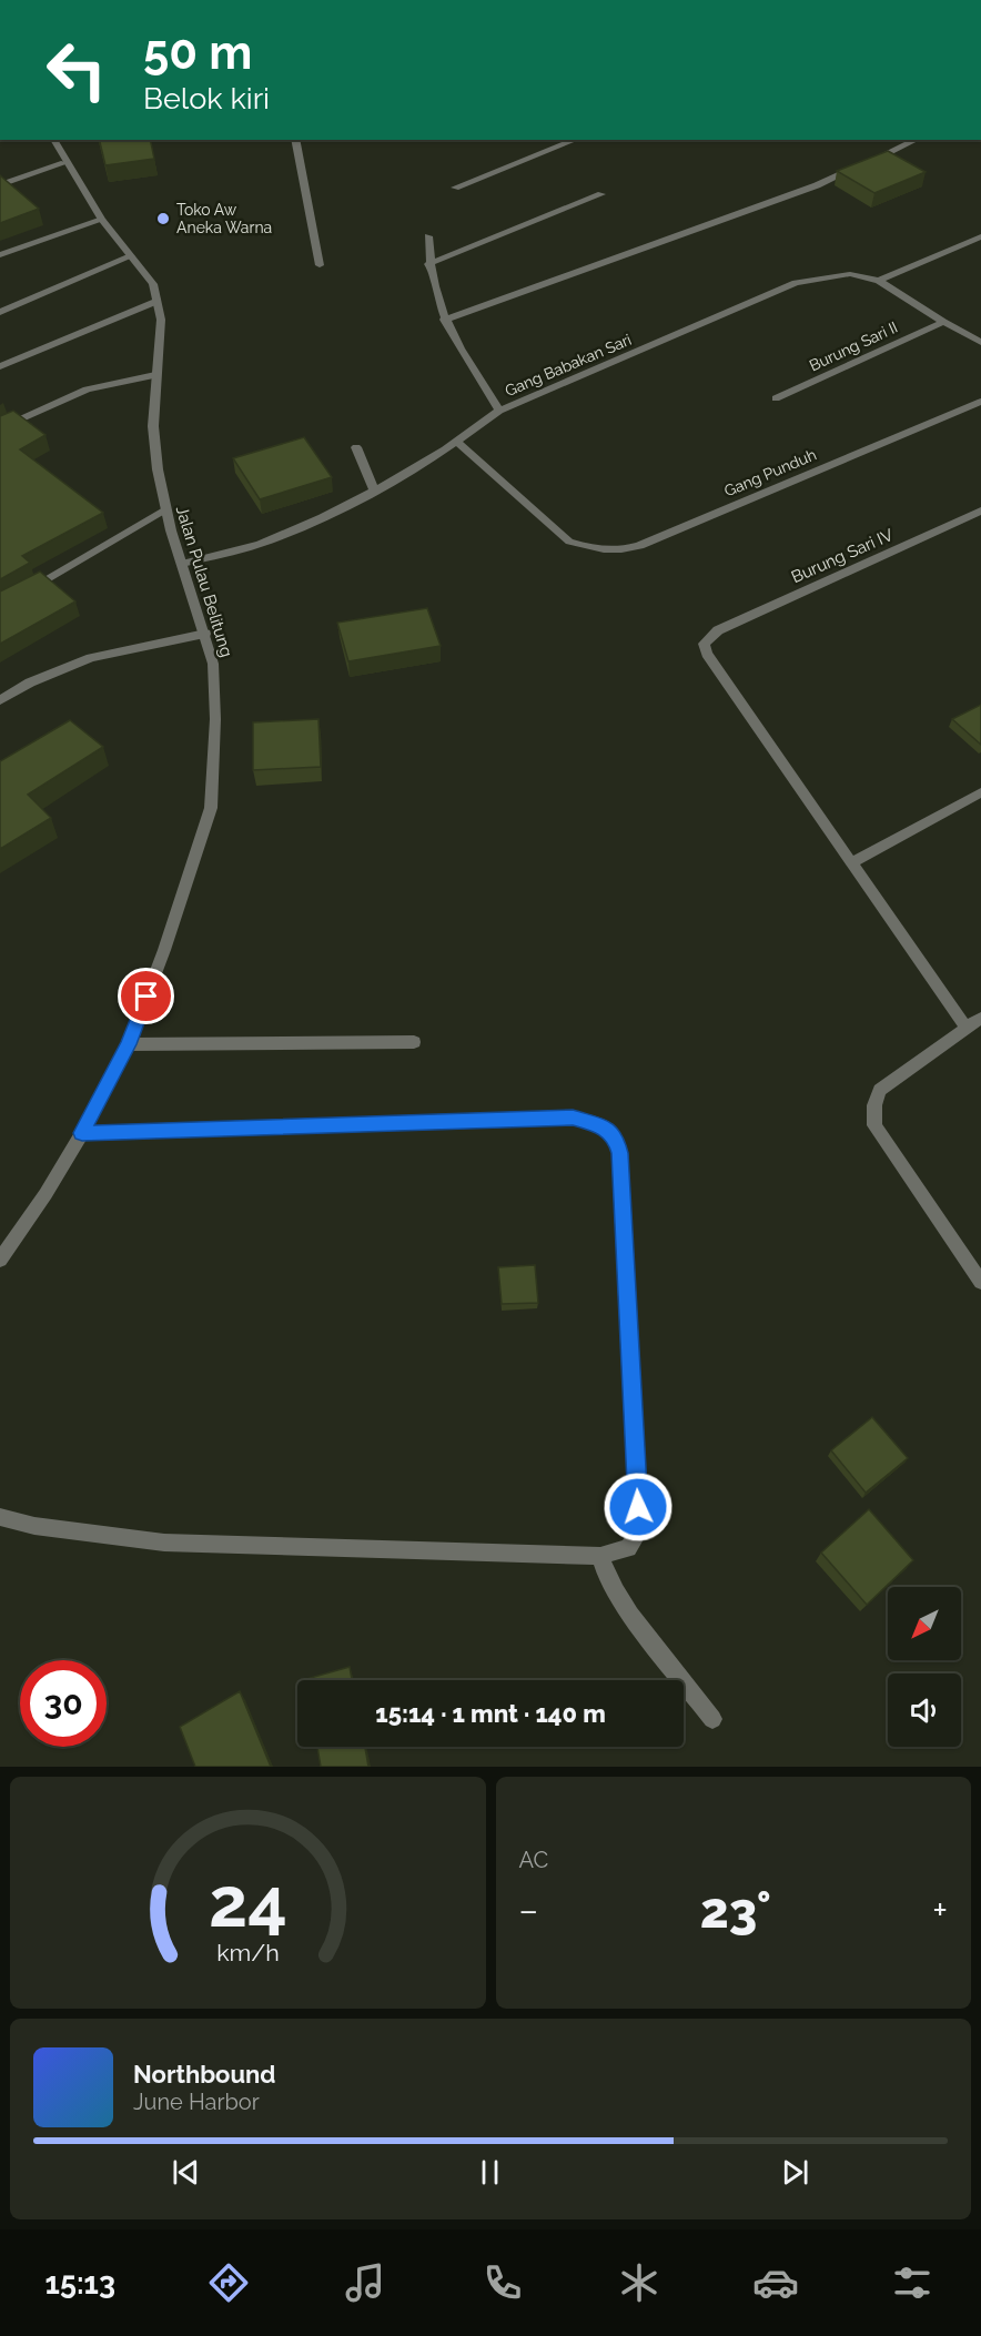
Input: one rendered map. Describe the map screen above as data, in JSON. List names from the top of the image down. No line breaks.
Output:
{"streets":{"street":["Burung Sari II","Gang Babakan Sari","Gang Punduh","Burung Sari IV","Jalan Pulau Belitung"]},"crossings":[["Gang Babakan Sari","Gang Punduh"],["Gang Babakan Sari","Jalan Pulau Belitung"]],"places":["Toko Aw Aneka Warna"],"north":"bottom left","page":{"turn":["50 m","Belok kiri"],"limit":"30","trip":"15:14 · 1 mnt · 140 m","tile":"AC","heat":["−","23°","+"],"song":["Northbound","June Harbor"],"tabs":"15:13","gauge":["24","km/h"]}}
